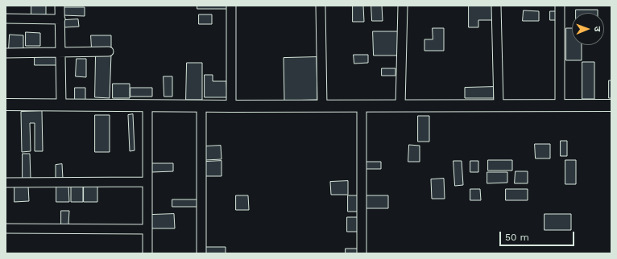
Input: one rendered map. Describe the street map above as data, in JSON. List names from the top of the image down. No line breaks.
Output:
{"scale_bar":"50 m","north":"right"}
